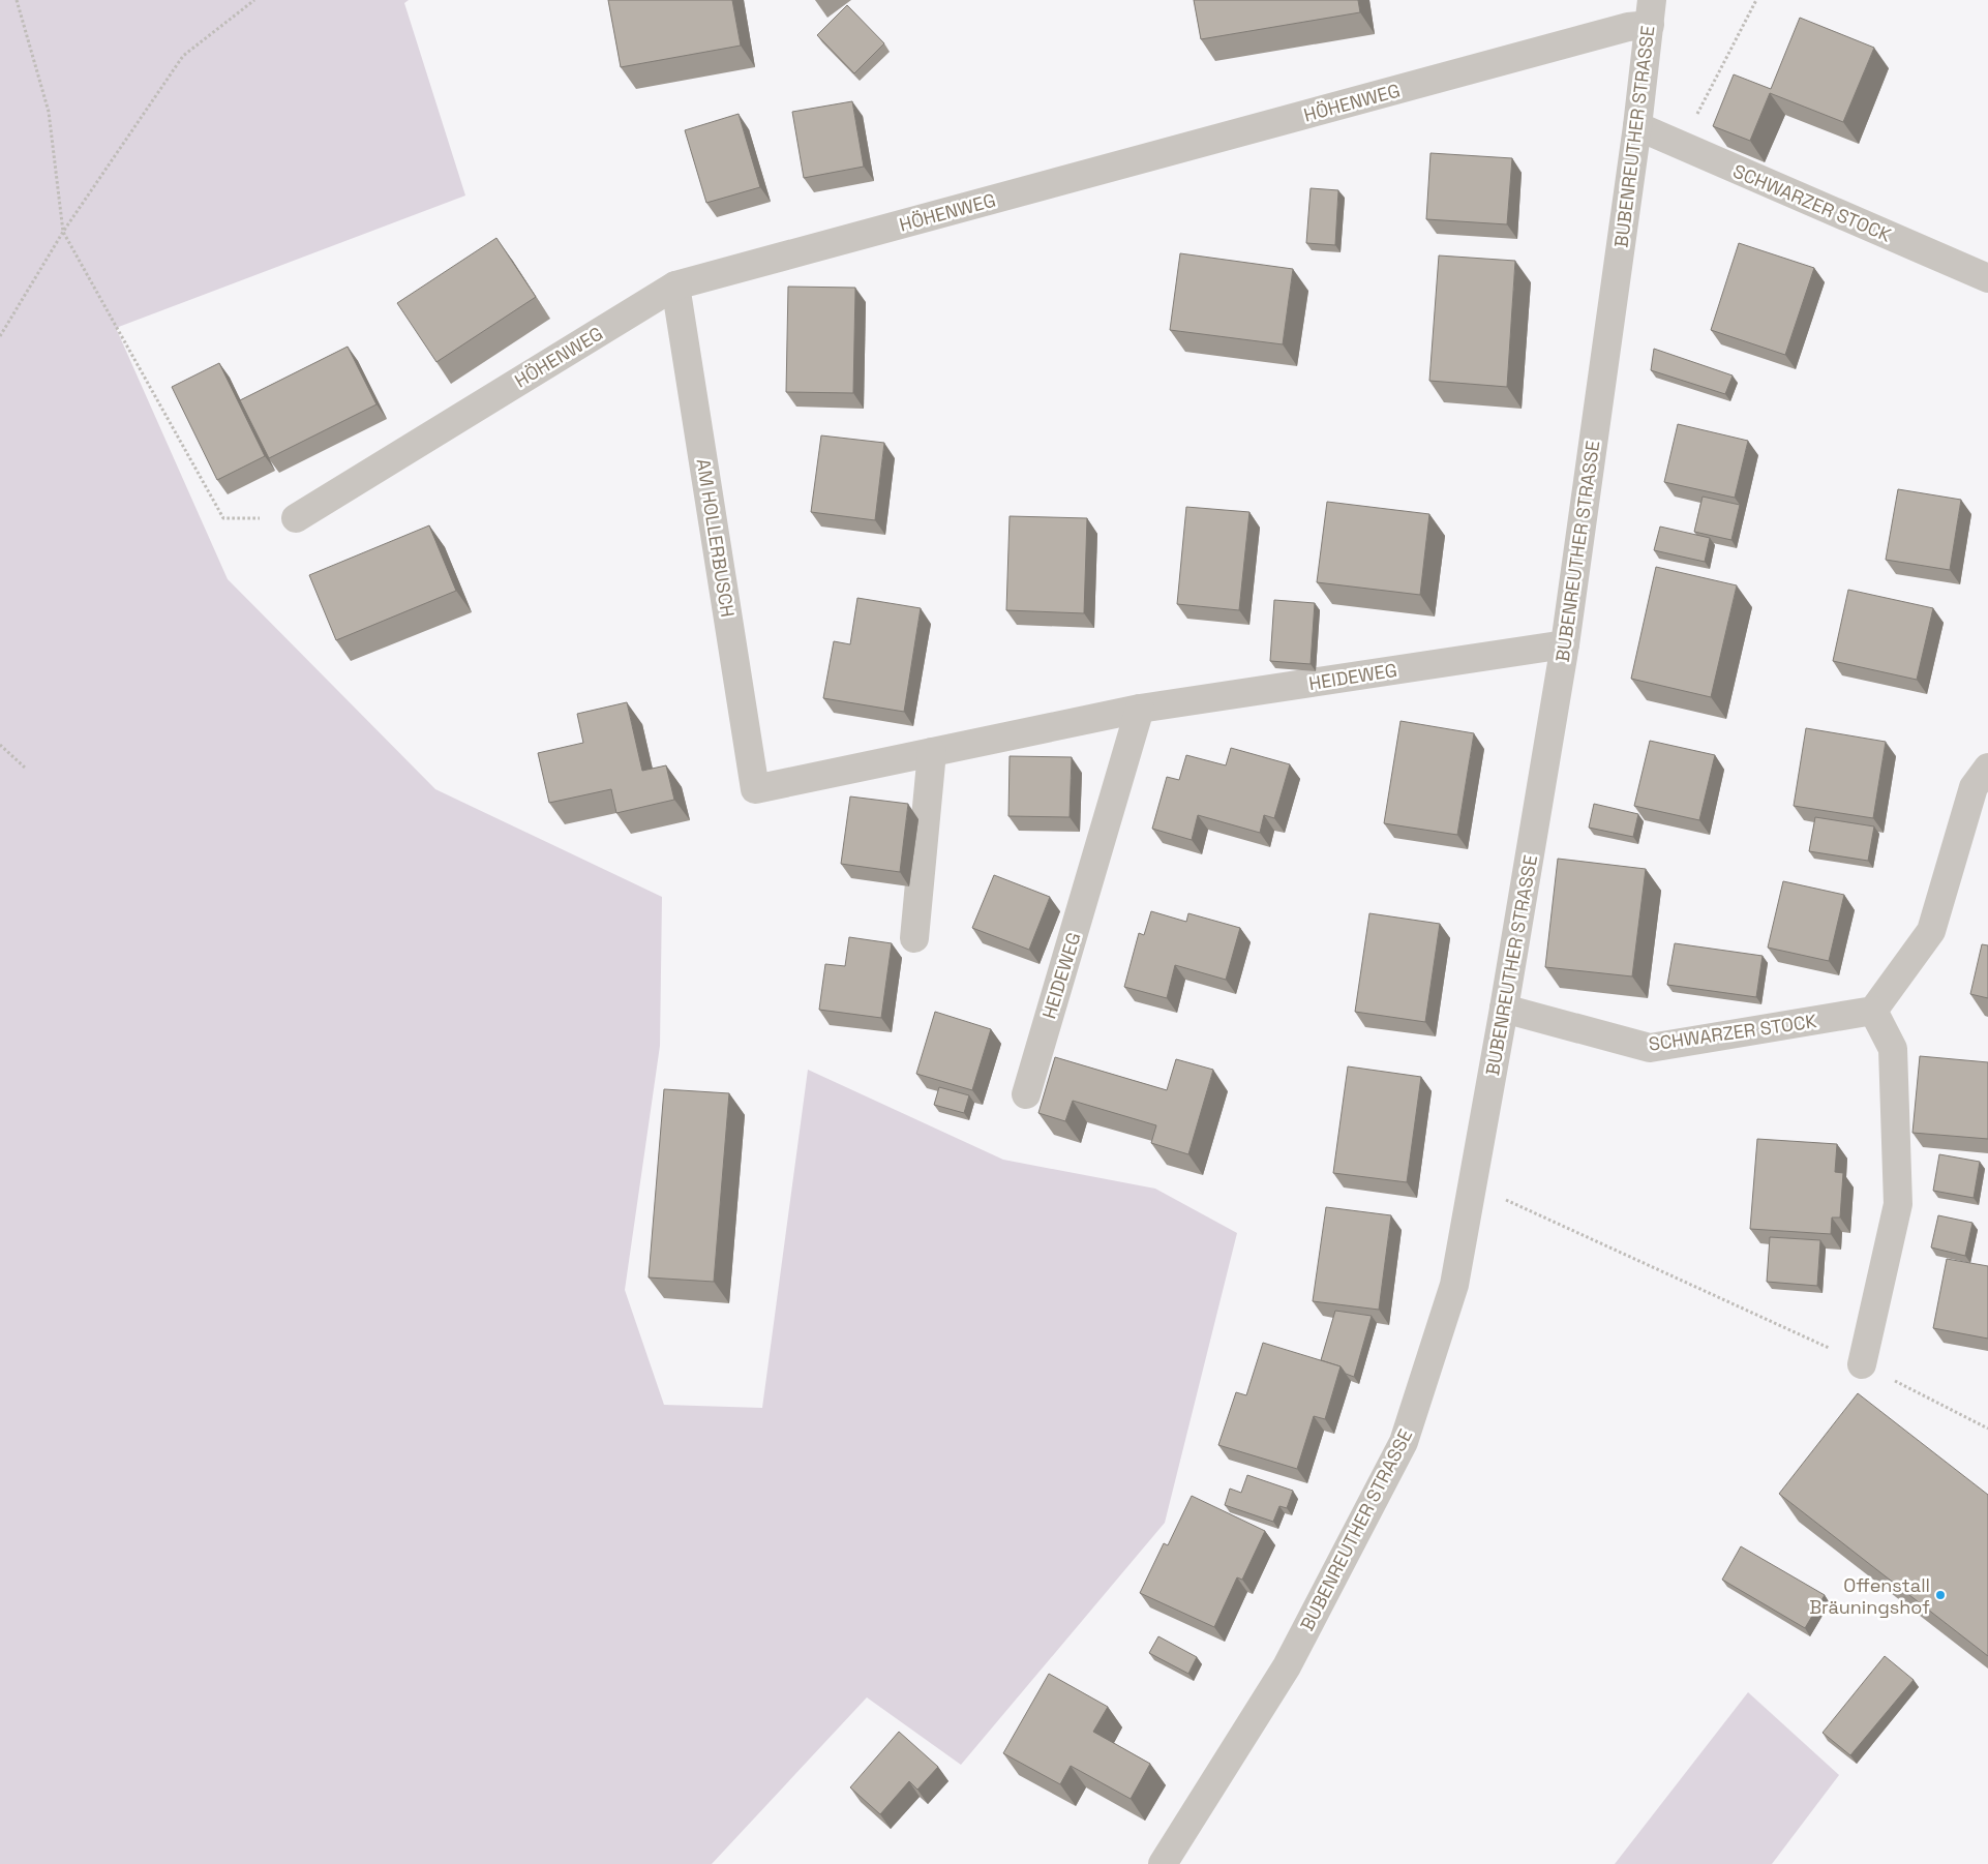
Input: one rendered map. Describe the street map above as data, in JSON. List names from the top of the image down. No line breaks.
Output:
{"streets":{"street":["HÖHENWEG","BUBENREUTHER STRASSE","SCHWARZER STOCK","AM HOLLERBUSCH","HEIDEWEG"]},"crossings":[["HÖHENWEG","BUBENREUTHER STRASSE"],["HÖHENWEG","AM HOLLERBUSCH"],["BUBENREUTHER STRASSE","SCHWARZER STOCK"],["BUBENREUTHER STRASSE","HEIDEWEG"],["AM HOLLERBUSCH","HEIDEWEG"]],"places":["Offenstall Bräuningshof"]}
